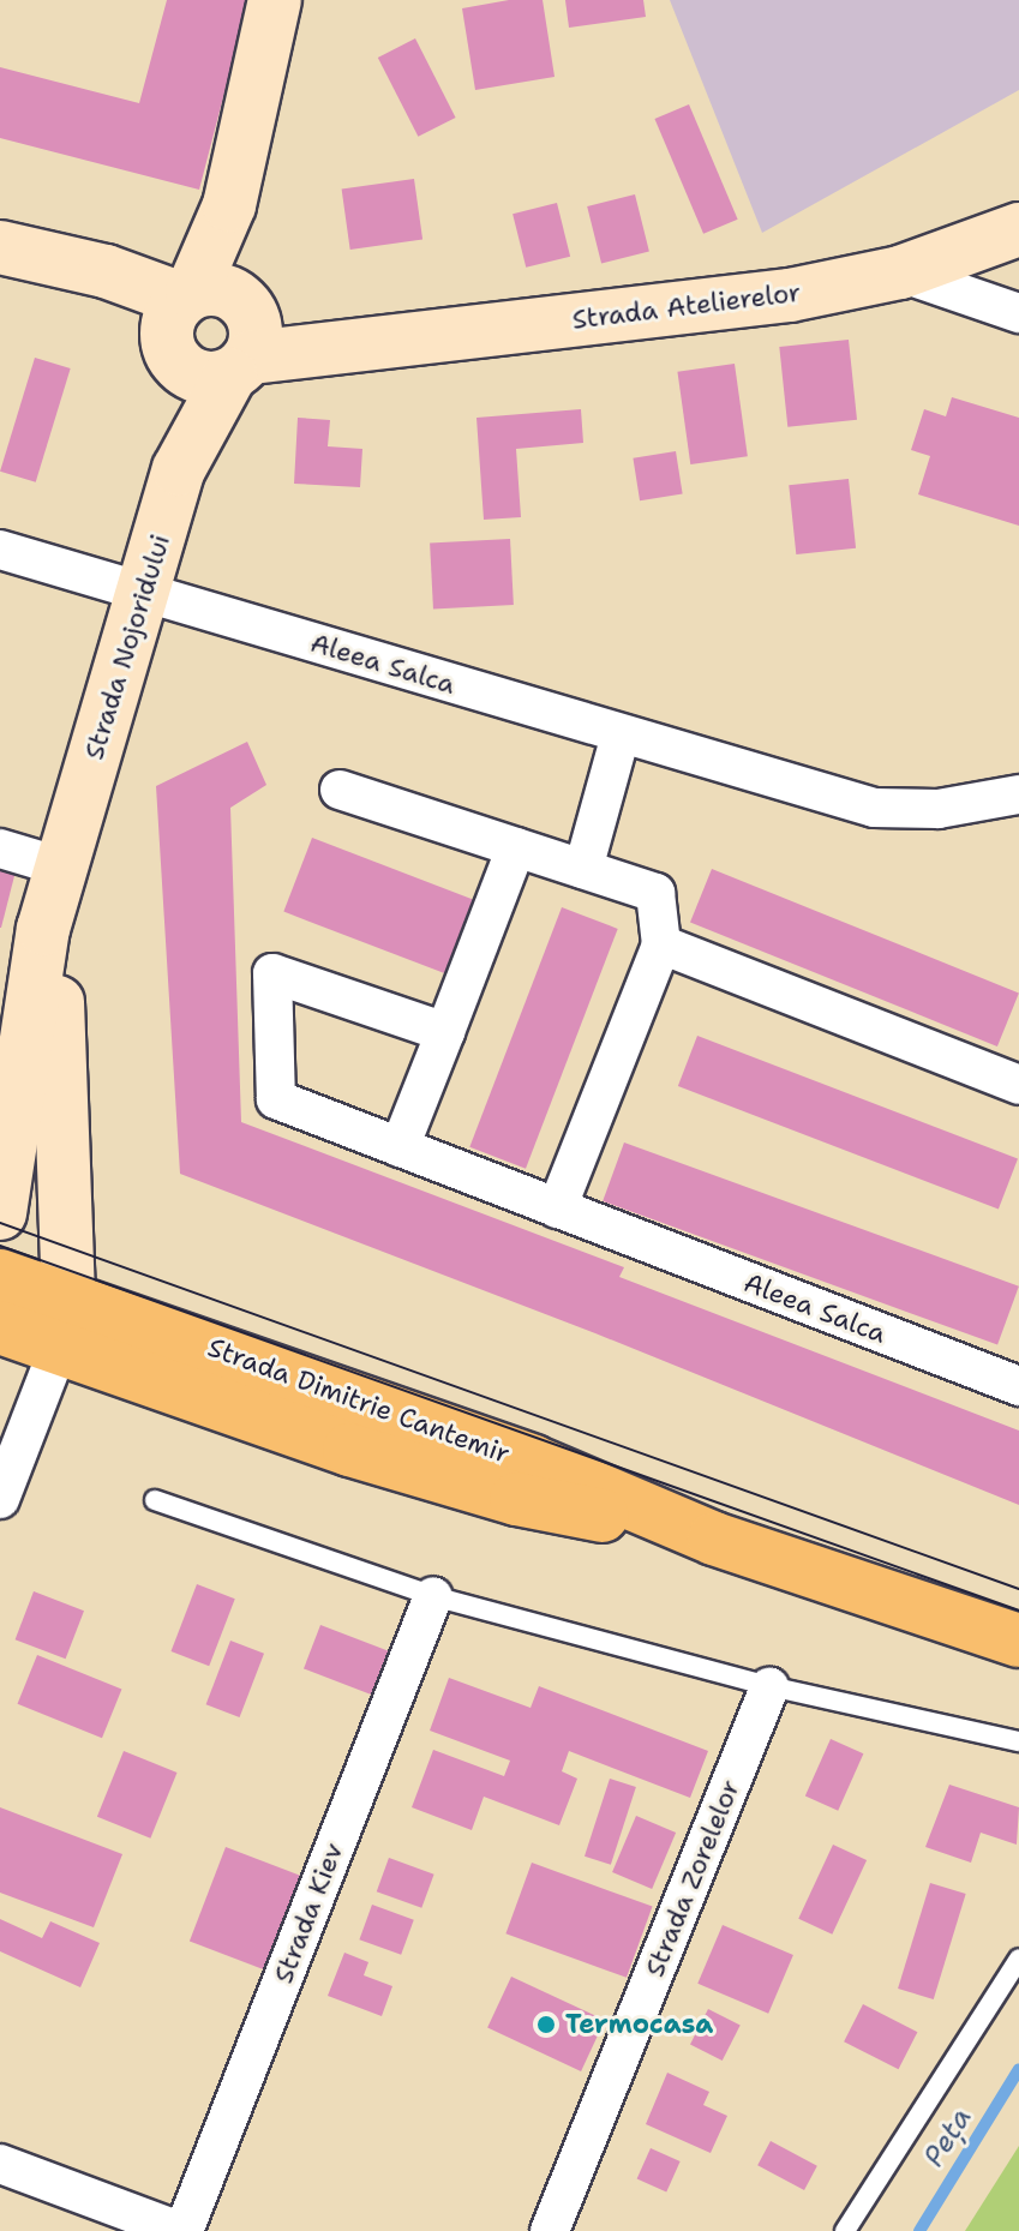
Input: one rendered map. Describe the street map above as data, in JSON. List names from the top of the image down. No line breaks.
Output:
{"streets":{"main road":["Strada Atelierelor","Strada Nojoridului","Strada Dimitrie Cantemir"],"street":["Aleea Salca","Strada Zorelelor","Strada Kiev"]},"crossings":[["Strada Atelierelor","Strada Nojoridului"],["Strada Nojoridului","Aleea Salca"],["Strada Nojoridului","Strada Dimitrie Cantemir"]],"water":["Peța"],"places":["Termocasa"]}
